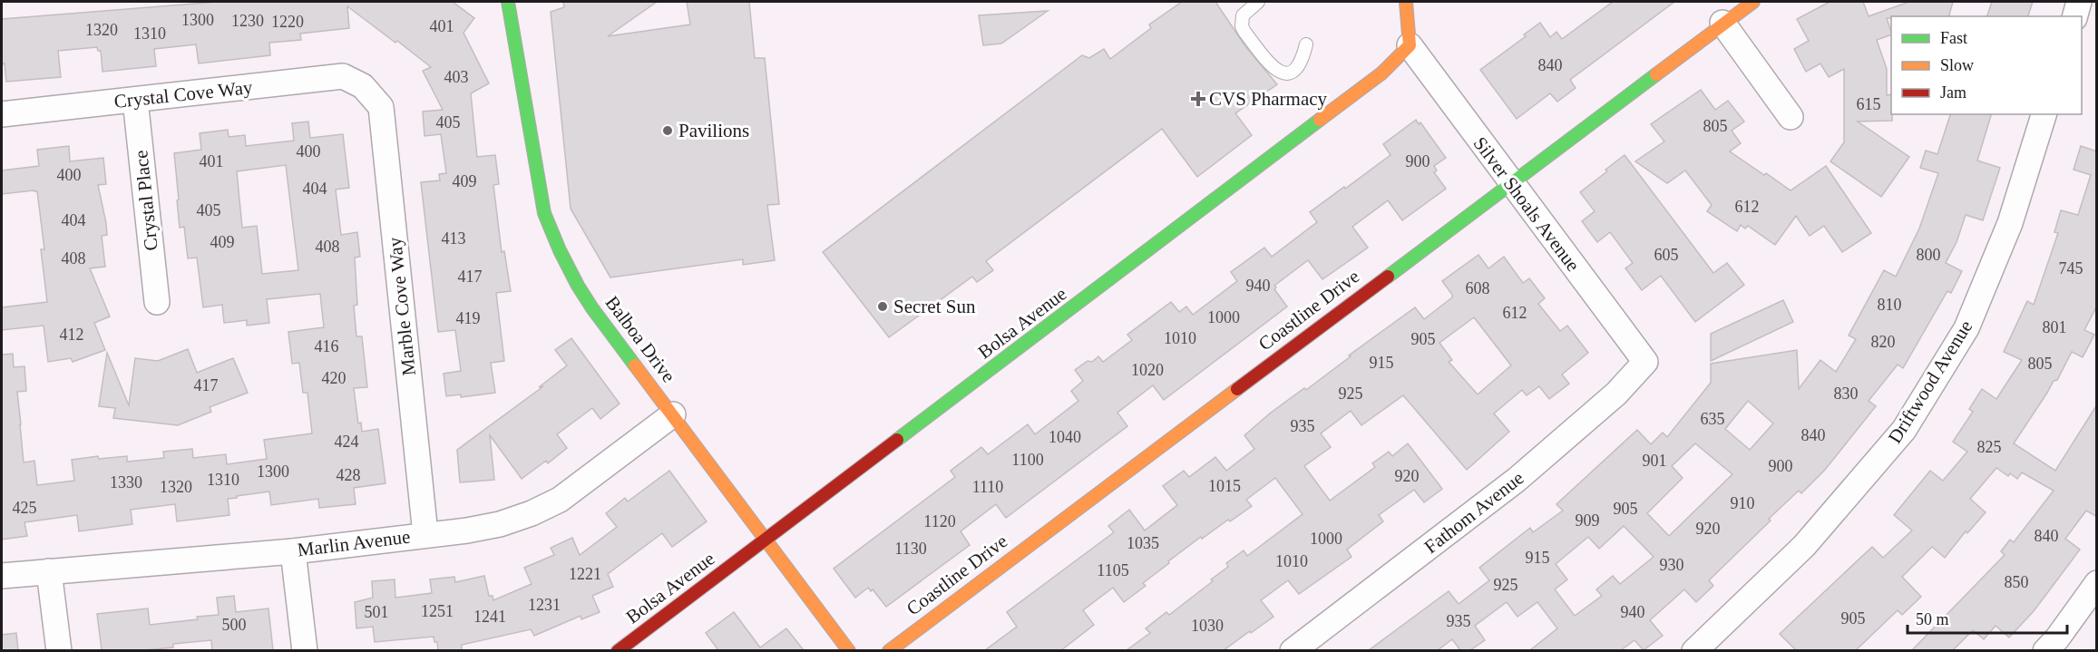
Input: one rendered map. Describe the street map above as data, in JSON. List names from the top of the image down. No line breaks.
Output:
{"streets":{"street":["Crystal Cove Way","Crystal Place","Silver Shoals Avenue","Marble Cove Way","Coastline Drive","Bolsa Avenue","Balboa Drive","Driftwood Avenue","Fathom Avenue","Marlin Avenue"]},"crossings":[["Crystal Cove Way","Crystal Place"],["Crystal Cove Way","Marble Cove Way"],["Silver Shoals Avenue","Coastline Drive"],["Silver Shoals Avenue","Bolsa Avenue"],["Silver Shoals Avenue","Fathom Avenue"],["Marble Cove Way","Marlin Avenue"],["Bolsa Avenue","Balboa Drive"],["Balboa Drive","Marlin Avenue"]],"places":{"health":["CVS Pharmacy"],"other":["Pavilions","Secret Sun"]},"house_numbers":["1300","1230","1220","401","1320","1310","840","403","615","405","805","400","401","900","400","409","404","612","405","404","413","409","408","605","800","408","745","417","940","608","810","612","1000","419","801","412","1010","905","820","416","915","805","1020","420","417","925","830","635","935","840","1040","424","825","1100","901","900","1300","428","920","1310","1330","1015","1320","1110","910","425","905","909","1120","920","840","1000","1035","1130","915","1010","930","1105","1221","850","925","1231","1251","501","940","1241","905","935","500","1030"],"legend":["Fast","Slow","Jam"],"scale_bar":"50 m"}
